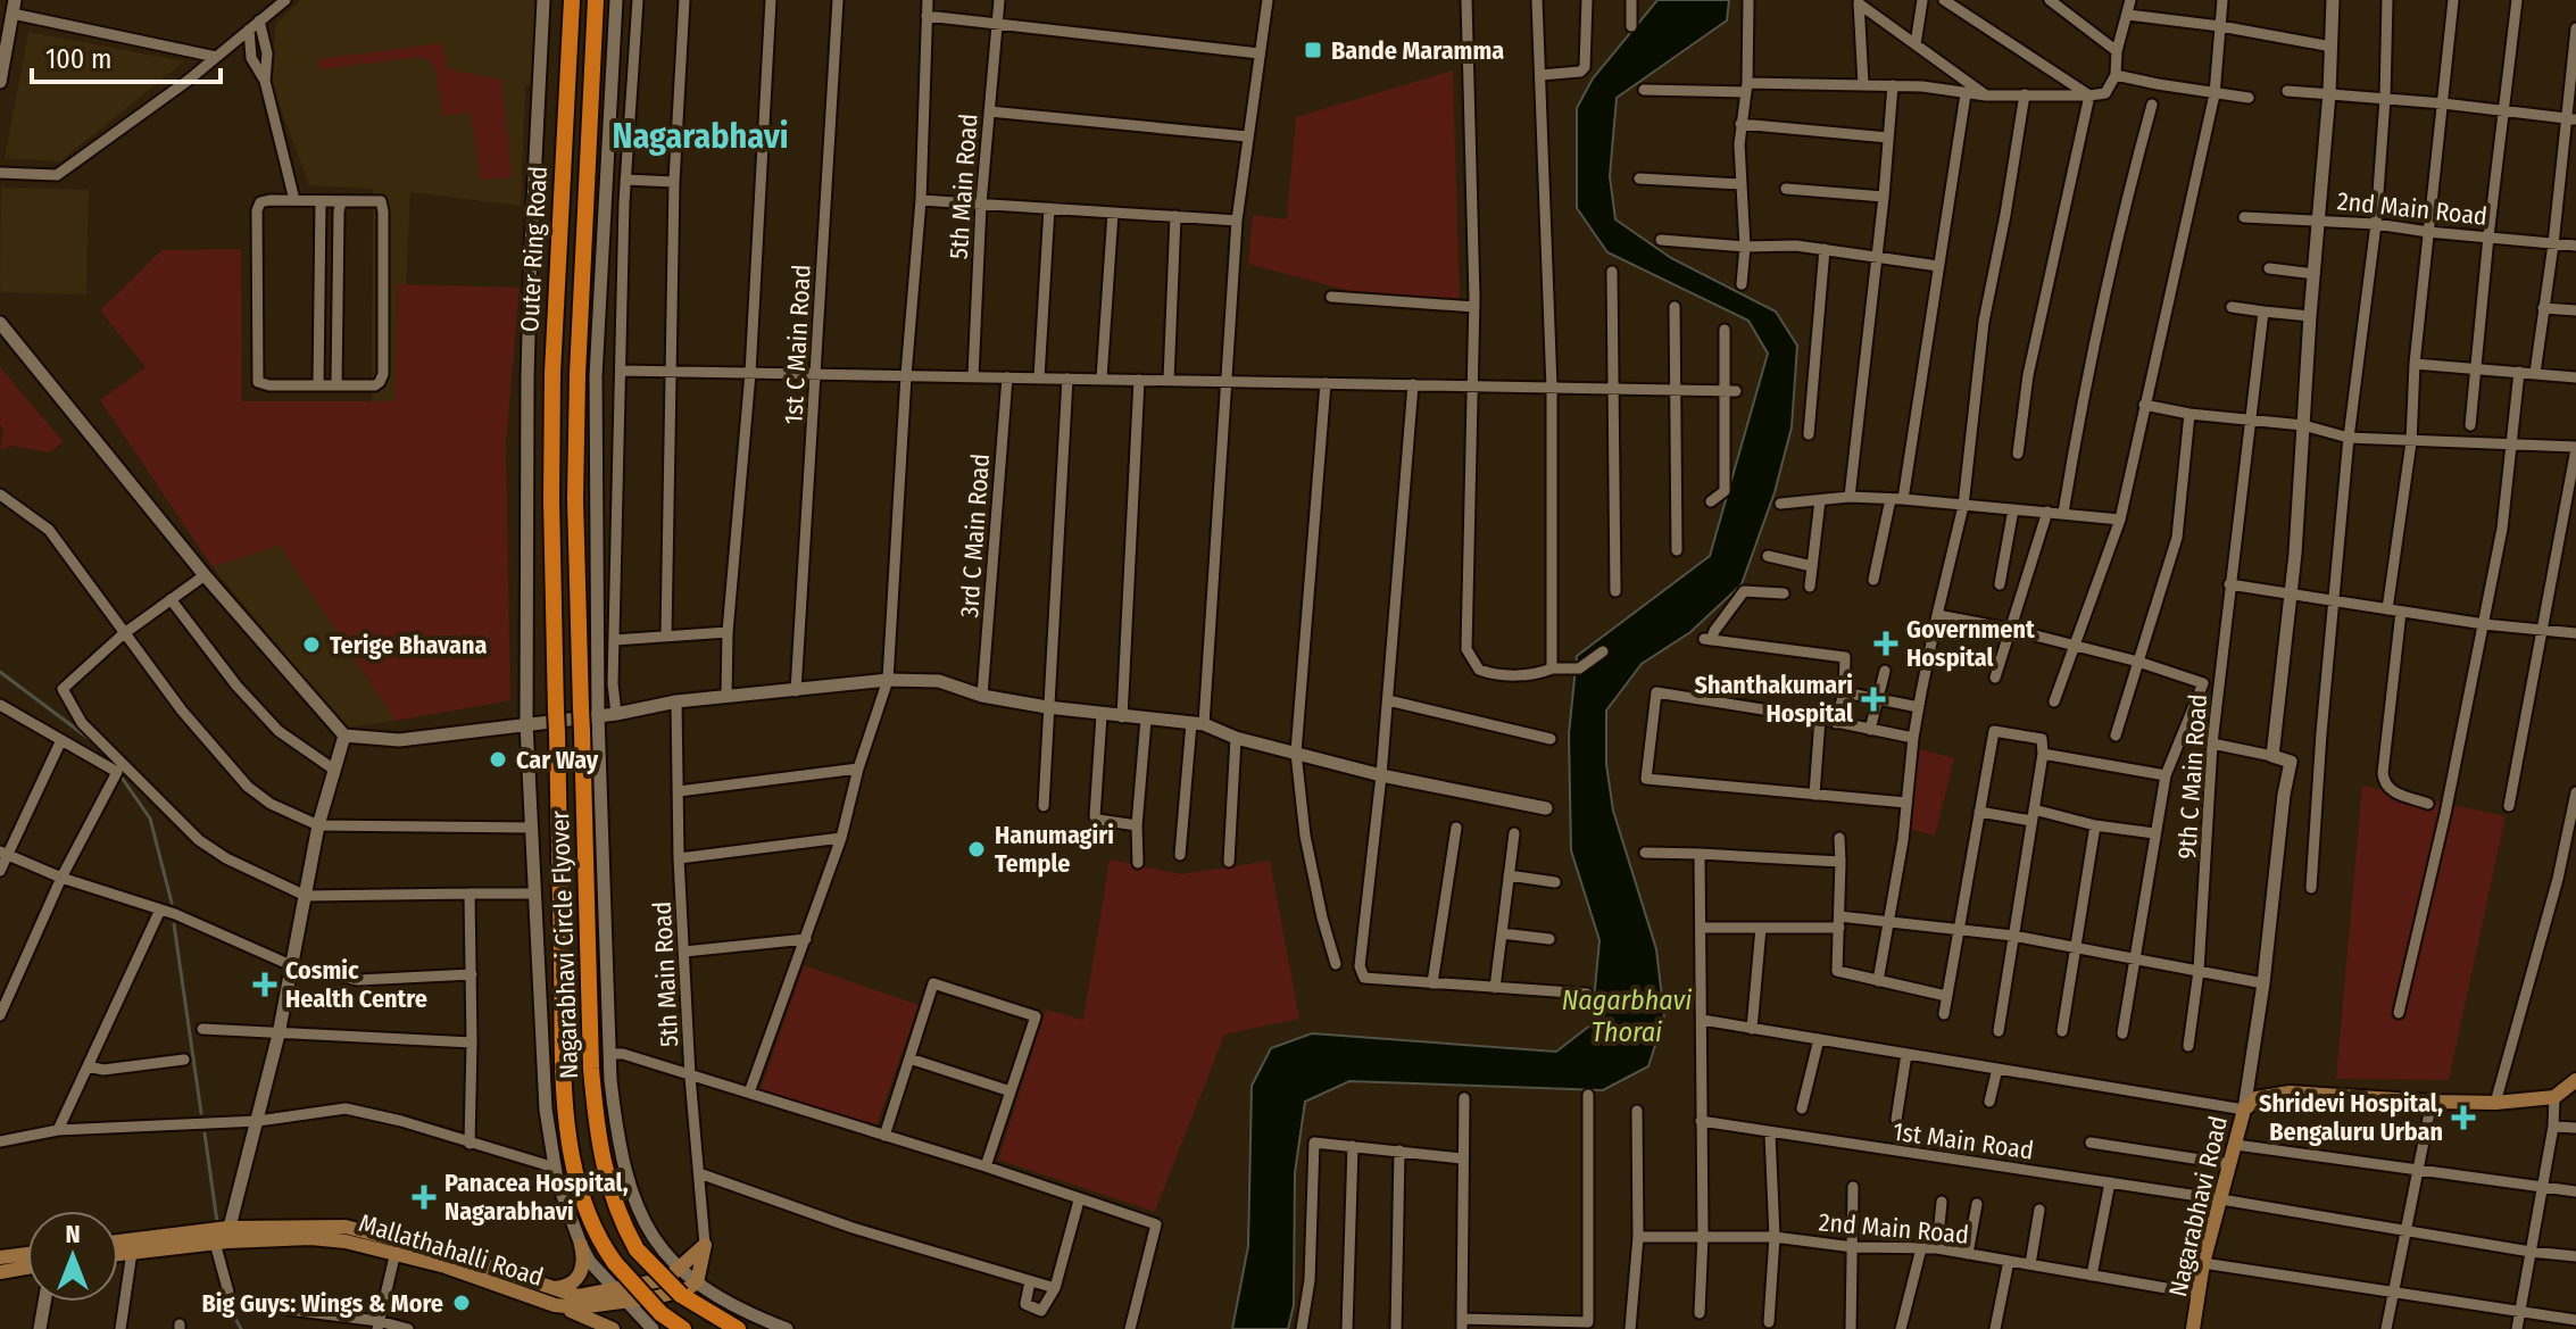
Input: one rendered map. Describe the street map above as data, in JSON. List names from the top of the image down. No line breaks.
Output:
{"streets":{"highway":["Outer Ring Road","Nagarabhavi Circle Flyover"],"main road":["Nagarabhavi Road","Mallathahalli Road"],"street":["5th Main Road","2nd Main Road","1st C Main Road","3rd C Main Road","9th C Main Road","1st Main Road"]},"crossings":[["5th Main Road","Mallathahalli Road"],["2nd Main Road","Nagarabhavi Road"],["Outer Ring Road","Nagarabhavi Circle Flyover"],["1st Main Road","Nagarabhavi Road"]],"districts":["Nagarabhavi"],"water":["Nagarbhavi Thorai"],"places":{"transit":["Bande Maramma"],"health":["Government Hospital","Shanthakumari Hospital","Cosmic Health Centre","Shridevi Hospital, Bengaluru Urban","Panacea Hospital, Nagarabhavi"],"other":["Terige Bhavana","Car Way","Hanumagiri Temple","Big Guys: Wings & More"]},"scale_bar":"100 m","north":"top"}
